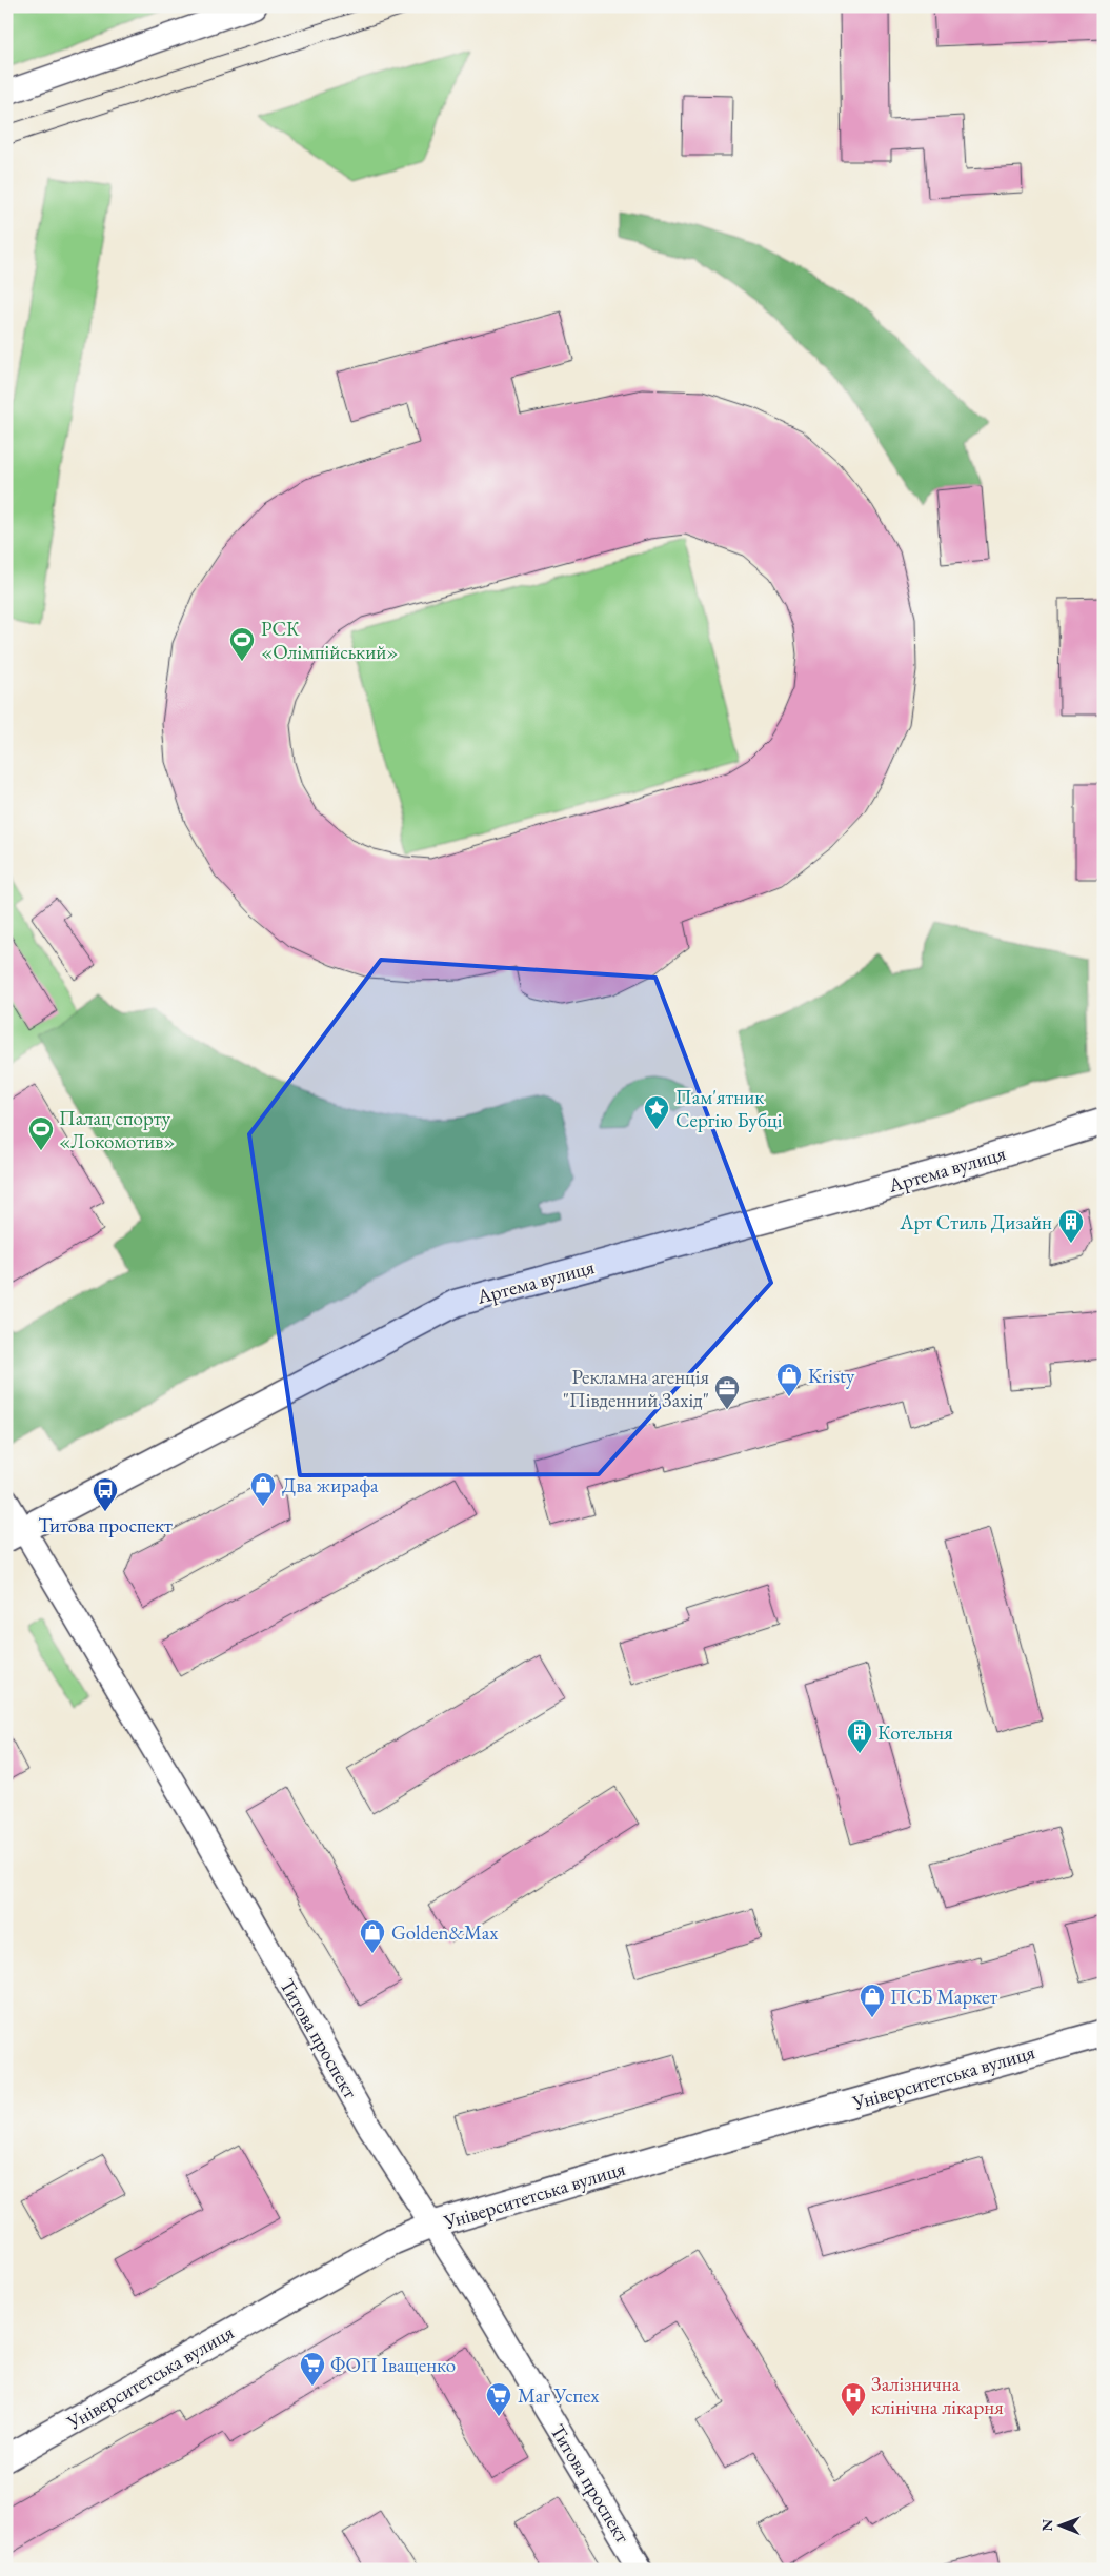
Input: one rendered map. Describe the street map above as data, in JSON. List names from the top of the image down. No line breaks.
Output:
{"streets":{"main road":["Артема вулиця","Університетська вулиця"],"street":["Титова проспект"]},"crossings":[["Артема вулиця","Титова проспект"],["Титова проспект","Університетська вулиця"]],"places":{"sports":["РСК «Олімпійський»","Палац спорту «Локомотив»"],"place":["Пам'ятник Сергію Бубці"],"building":["Арт Стиль Дизайн","Котельня"],"shop":["Kristy","Два жирафа","Golden&Max","ПСБ Маркет"],"office":["Рекламна агенція \"Південний Захід\""],"bus stop":["Титова проспект"],"supermarket":["ФОП Іващенко","Маг Успех"],"hospital":["Залізнична клінічна лікарня"]},"north":"left"}
